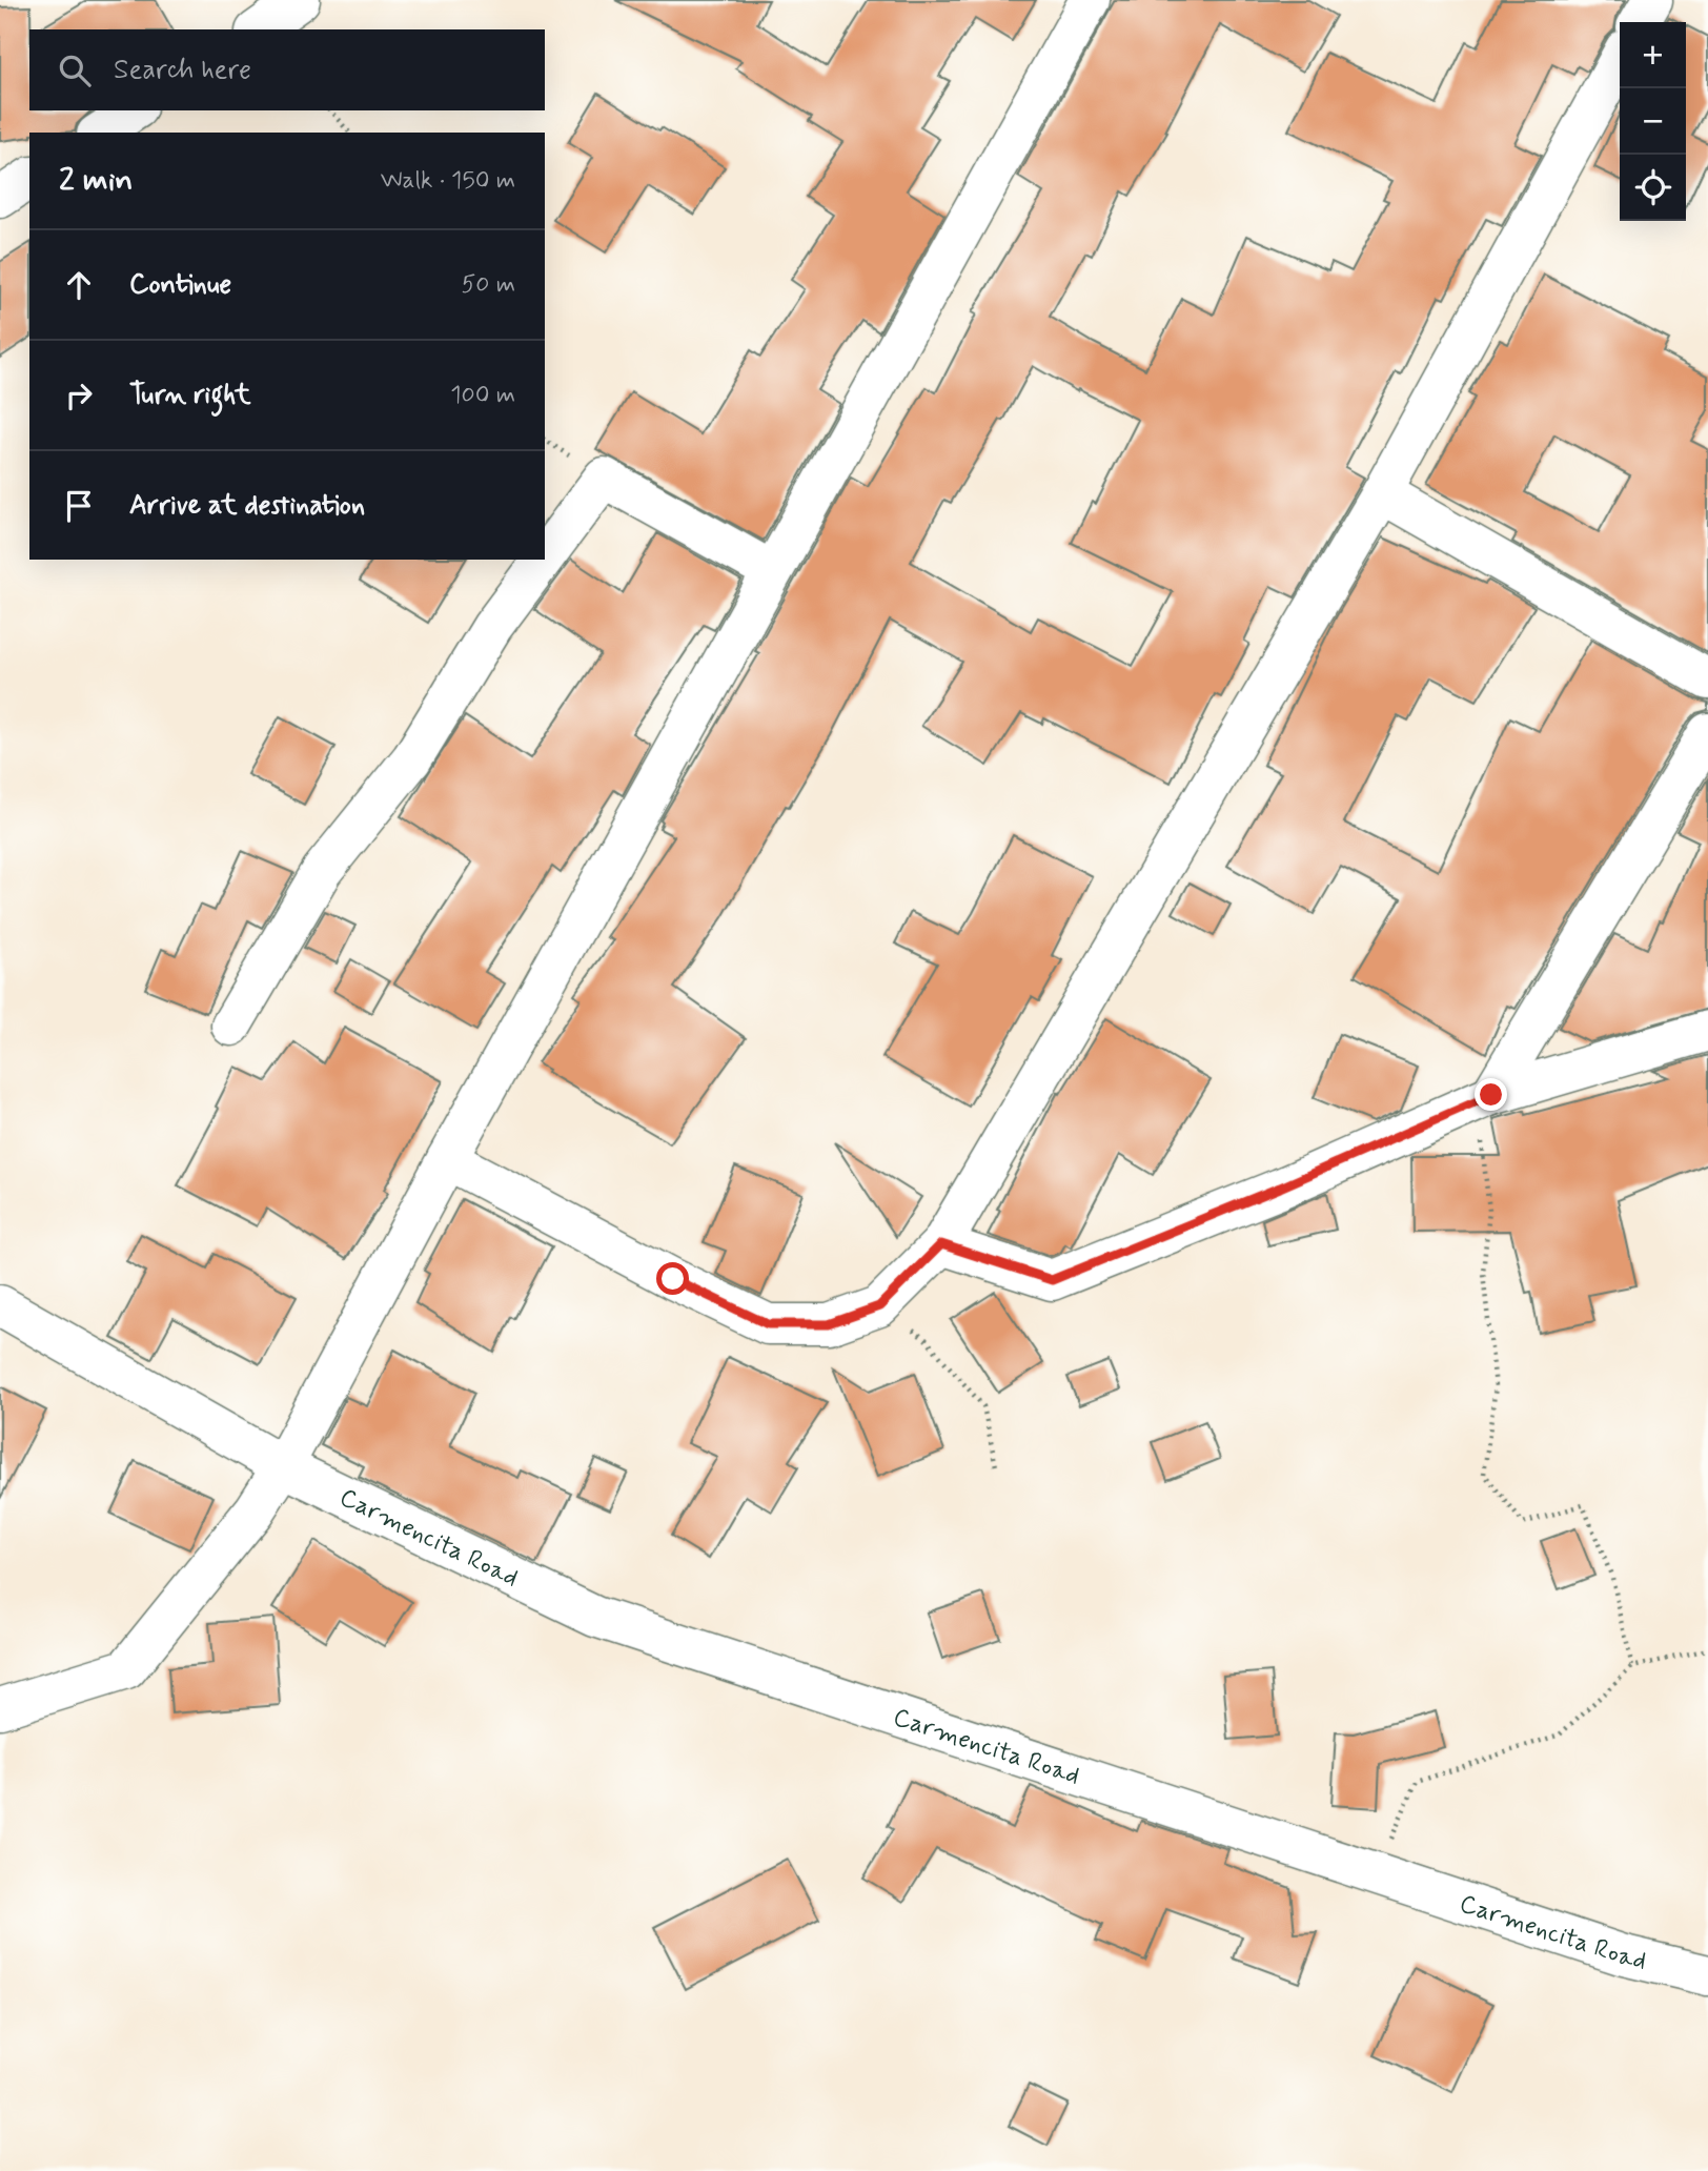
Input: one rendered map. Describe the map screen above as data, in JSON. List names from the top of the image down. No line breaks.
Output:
{"streets":{"street":["Carmencita Road"]},"page":{"map_buttons":["+","−"],"search":"Search here","heading":["2 min","Walk · 150 m"],"list":[["Continue","50 m"],["Turn right","100 m"],"Arrive at destination"]}}
